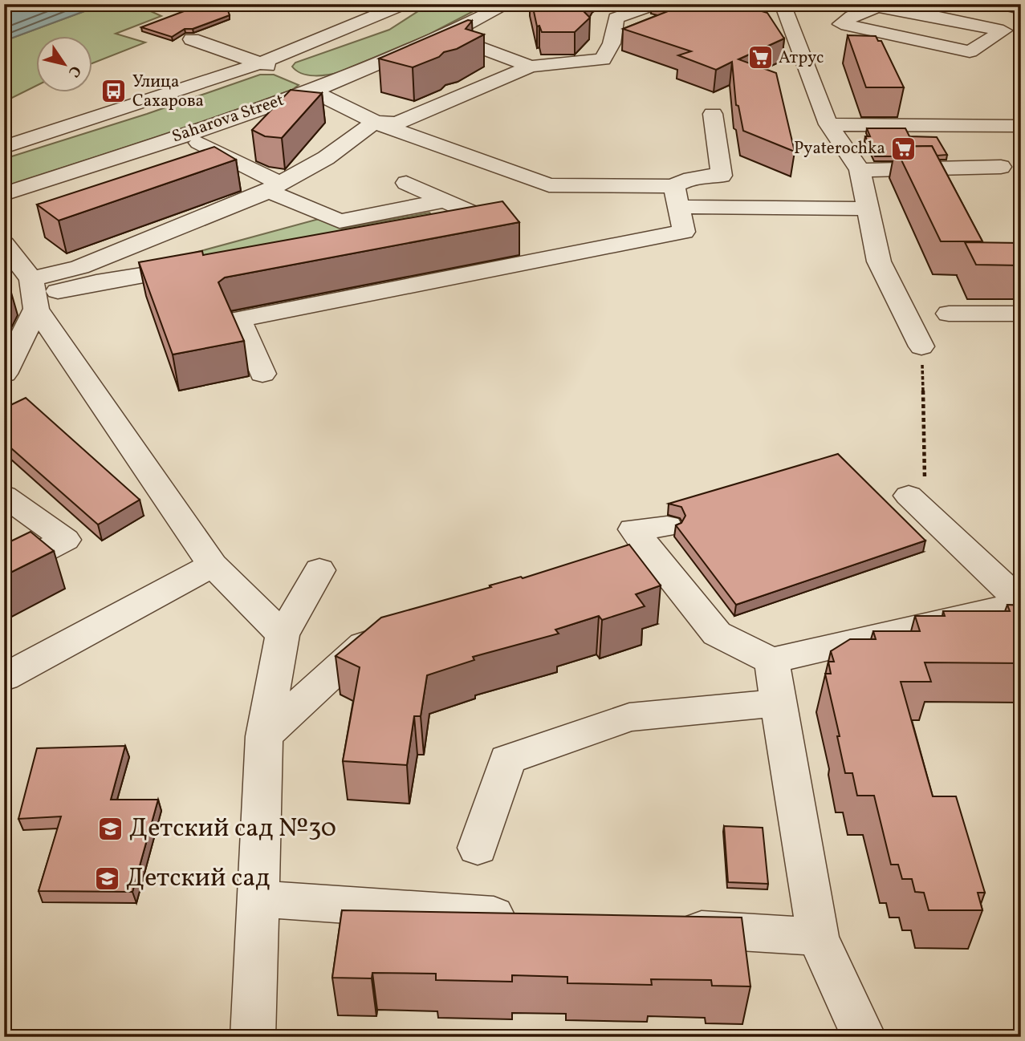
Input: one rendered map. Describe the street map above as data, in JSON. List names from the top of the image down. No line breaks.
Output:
{"streets":{"street":["Saharova Street"]},"places":{"supermarket":["Атрус","Pyaterochka"],"bus stop":["Улица Сахарова"],"school or university":["Детский сад №30","Детский сад"]},"north":"bottom right"}
